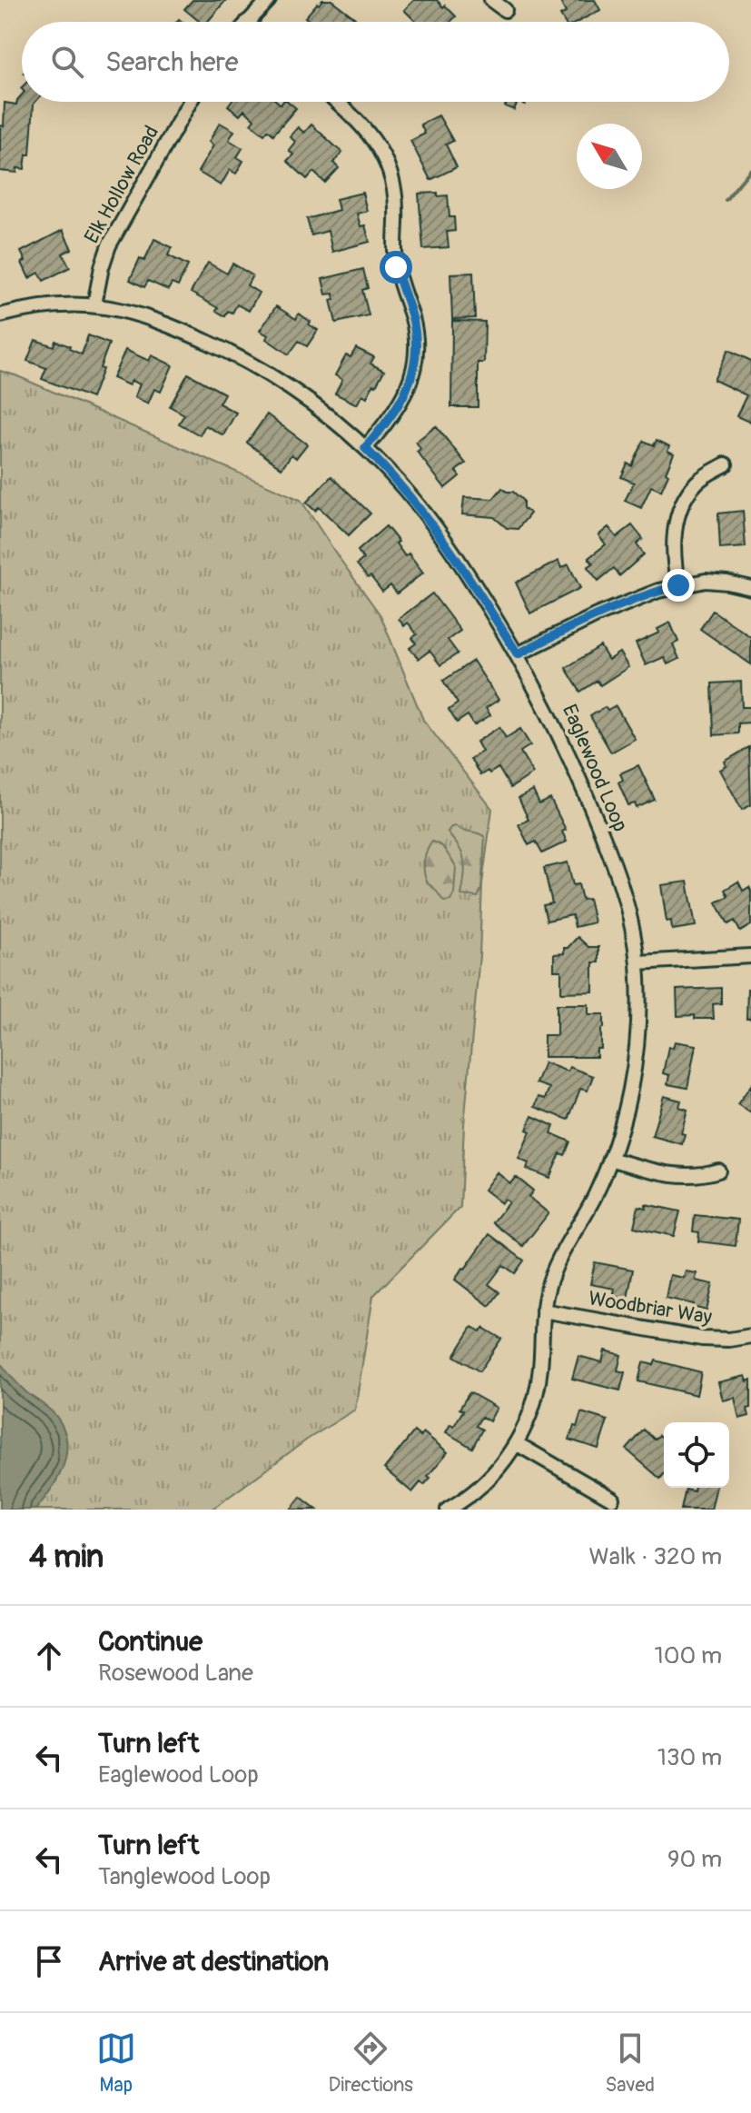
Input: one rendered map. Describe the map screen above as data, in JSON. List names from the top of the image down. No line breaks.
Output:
{"streets":{"street":["Elk Hollow Road","Eaglewood Loop","Woodbriar Way"]},"crossings":[["Elk Hollow Road","Eaglewood Loop"],["Eaglewood Loop","Woodbriar Way"]],"north":"top left","page":{"search":"Search here","heading":["4 min","Walk · 320 m"],"list":[["Continue","Rosewood Lane","100 m"],["Turn left","Eaglewood Loop","130 m"],["Turn left","Tanglewood Loop","90 m"],"Arrive at destination"],"nav":["Map","Directions","Saved"]}}
